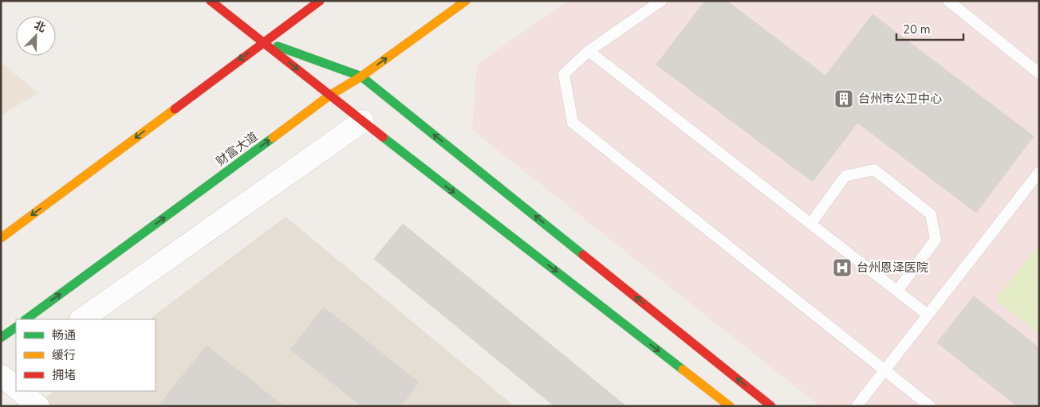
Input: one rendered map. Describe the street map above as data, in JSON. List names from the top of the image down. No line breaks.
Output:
{"streets":{"main road":["财富大道"]},"one_way":["财富大道"],"places":{"building":["台州市公卫中心"],"hospital":["台州恩泽医院"]},"legend":["畅通","缓行","拥堵"],"scale_bar":"20 m","north":"top right"}
